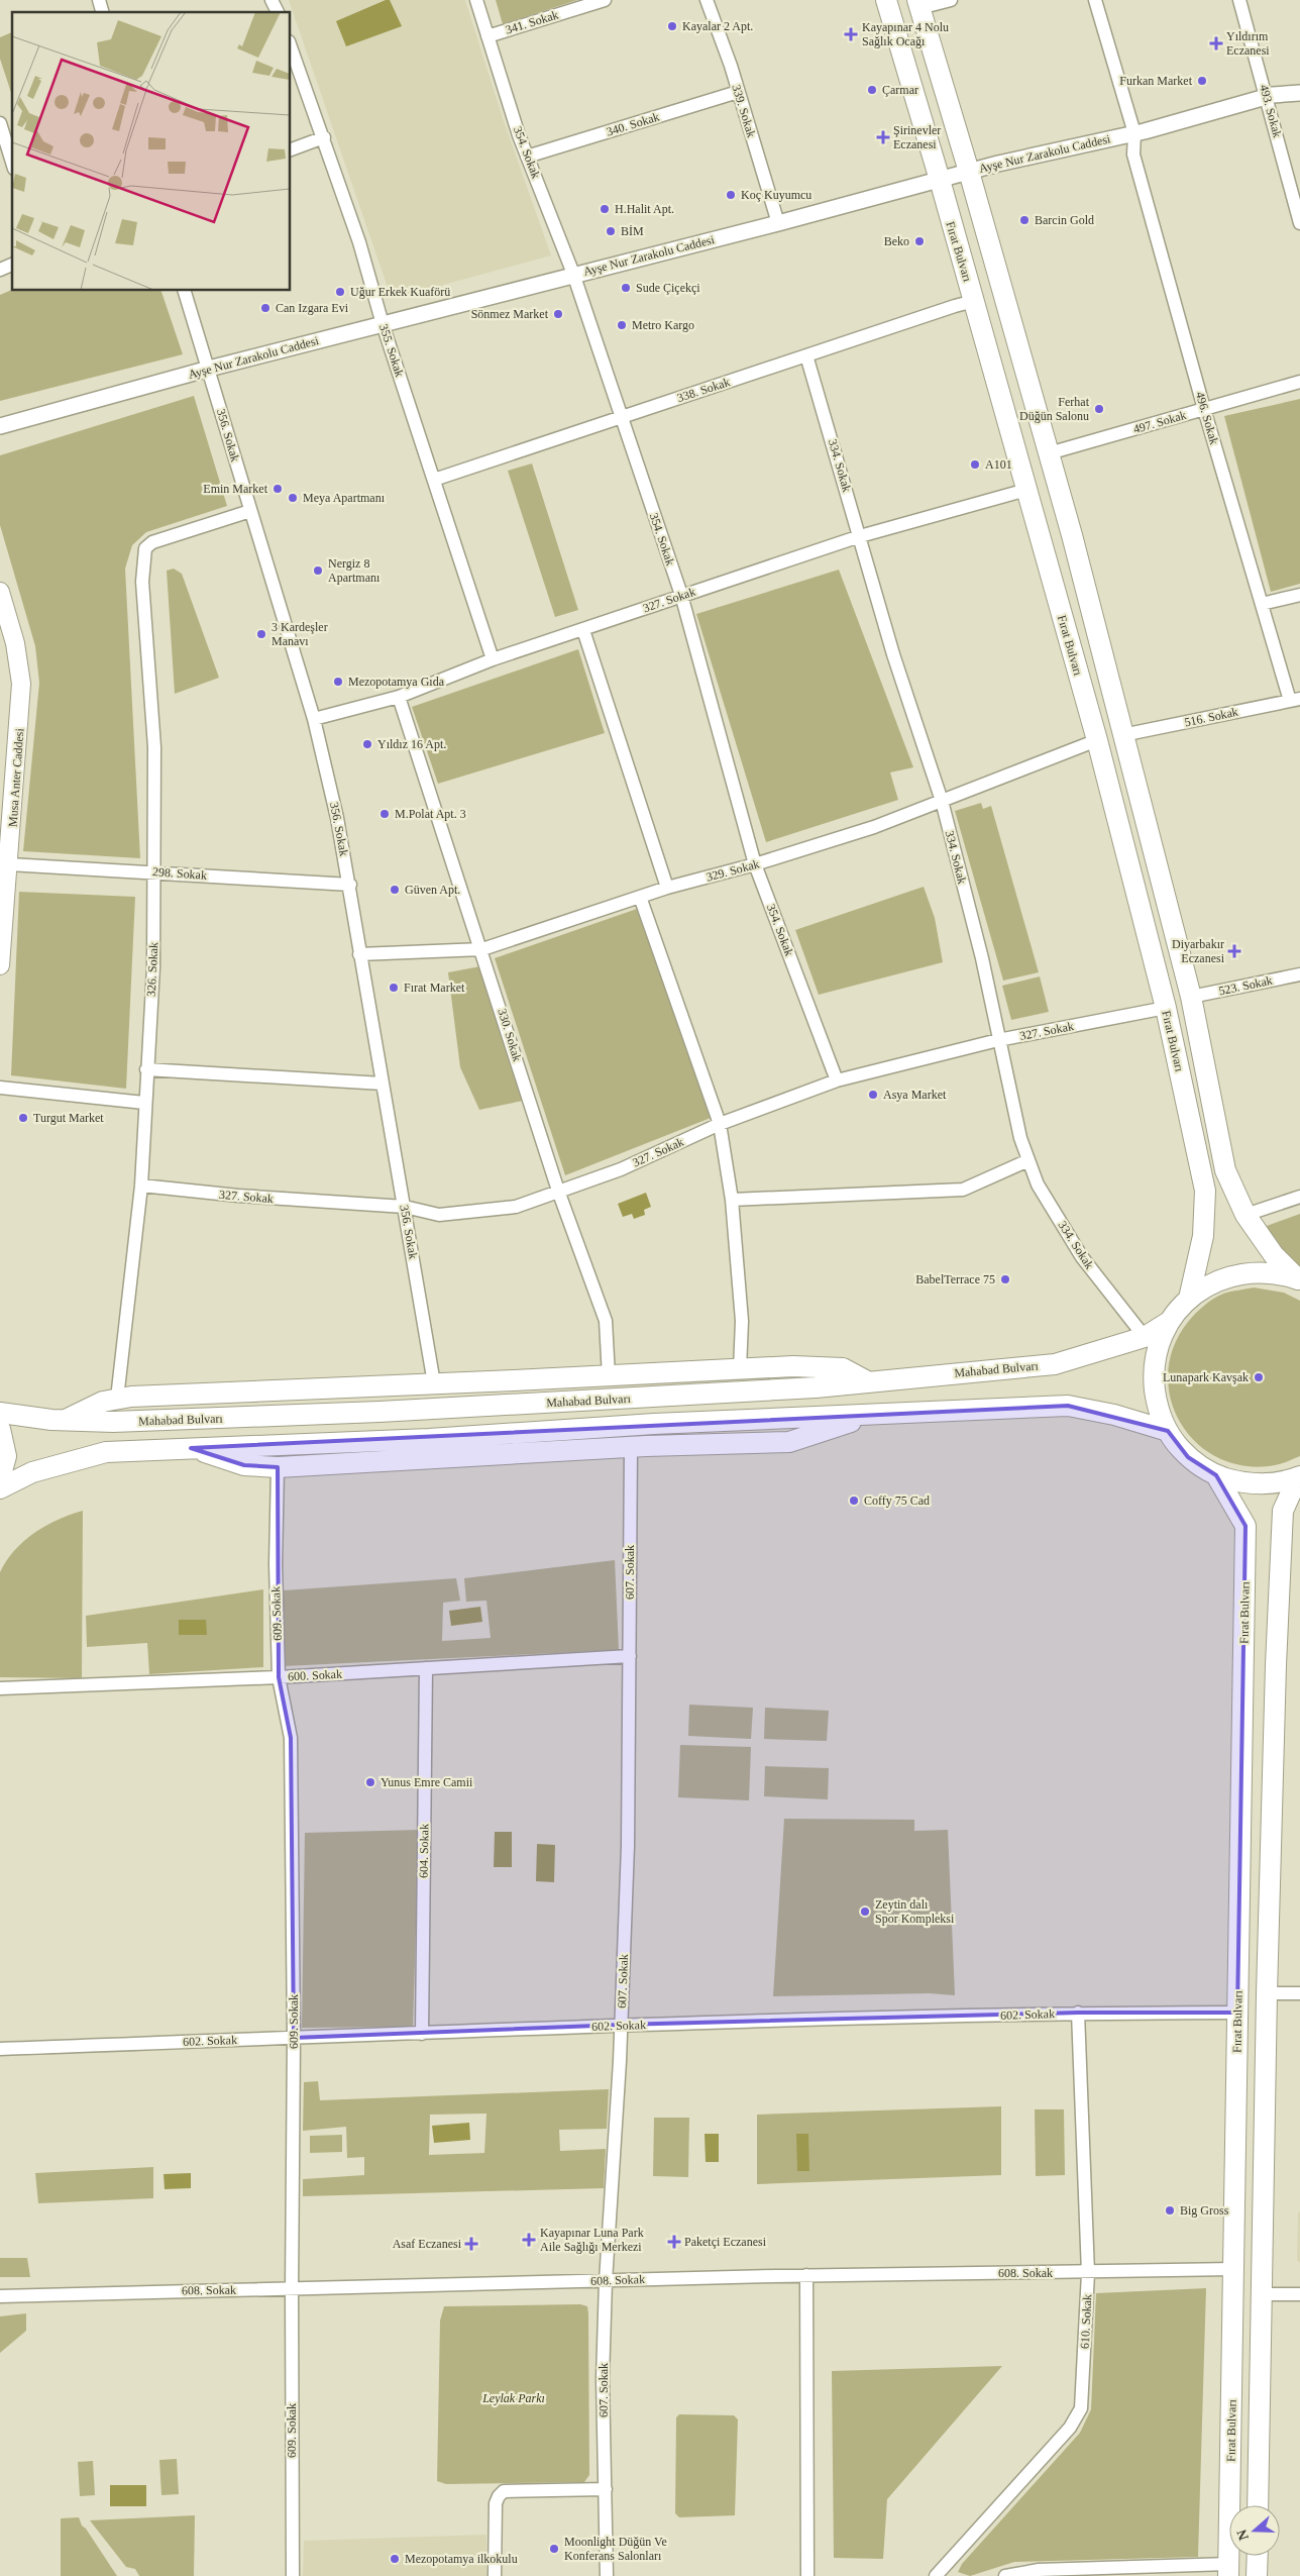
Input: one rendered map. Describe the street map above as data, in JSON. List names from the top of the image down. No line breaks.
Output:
{"streets":{"main road":["Fırat Bulvarı","Musa Anter Caddesi","Mahabad Bulvarı"],"street":["341. Sokak","339. Sokak","493. Sokak","340. Sokak","354. Sokak","Ayşe Nur Zarakolu Caddesi","355. Sokak","338. Sokak","496. Sokak","497. Sokak","356. Sokak","334. Sokak","327. Sokak","516. Sokak","329. Sokak","298. Sokak","326. Sokak","523. Sokak","330. Sokak","607. Sokak","609. Sokak","600. Sokak","604. Sokak","602. Sokak","608. Sokak","610. Sokak"]},"crossings":[["341. Sokak","354. Sokak"],["339. Sokak","340. Sokak"],["339. Sokak","Ayşe Nur Zarakolu Caddesi"],["493. Sokak","Ayşe Nur Zarakolu Caddesi"],["340. Sokak","354. Sokak"],["354. Sokak","Ayşe Nur Zarakolu Caddesi"],["354. Sokak","338. Sokak"],["354. Sokak","327. Sokak"],["354. Sokak","329. Sokak"],["Ayşe Nur Zarakolu Caddesi","Fırat Bulvarı"],["Ayşe Nur Zarakolu Caddesi","355. Sokak"],["Ayşe Nur Zarakolu Caddesi","496. Sokak"],["Ayşe Nur Zarakolu Caddesi","356. Sokak"],["Fırat Bulvarı","338. Sokak"],["Fırat Bulvarı","497. Sokak"],["Fırat Bulvarı","327. Sokak"],["Fırat Bulvarı","516. Sokak"],["Fırat Bulvarı","329. Sokak"],["Fırat Bulvarı","523. Sokak"],["Fırat Bulvarı","602. Sokak"],["Fırat Bulvarı","608. Sokak"],["355. Sokak","338. Sokak"],["355. Sokak","327. Sokak"],["338. Sokak","334. Sokak"],["496. Sokak","497. Sokak"],["496. Sokak","516. Sokak"],["356. Sokak","327. Sokak"],["356. Sokak","329. Sokak"],["356. Sokak","298. Sokak"],["356. Sokak","326. Sokak"],["334. Sokak","327. Sokak"],["334. Sokak","329. Sokak"],["334. Sokak","Mahabad Bulvarı"],["327. Sokak","326. Sokak"],["327. Sokak","330. Sokak"],["Musa Anter Caddesi","298. Sokak"],["329. Sokak","330. Sokak"],["298. Sokak","326. Sokak"],["607. Sokak","600. Sokak"],["607. Sokak","602. Sokak"],["607. Sokak","608. Sokak"],["609. Sokak","600. Sokak"],["609. Sokak","602. Sokak"],["609. Sokak","608. Sokak"],["600. Sokak","604. Sokak"],["604. Sokak","602. Sokak"],["602. Sokak","610. Sokak"],["608. Sokak","610. Sokak"]],"parks":["Leylak Parkı"],"places":{"other":["Kayalar 2 Apt.","Furkan Market","Çarmar","Koç Kuyumcu","H.Halit Apt.","Barcin Gold","BİM","Beko","Sude Çiçekçi","Uğur Erkek Kuaförü","Can Izgara Evi","Sönmez Market","Metro Kargo","Ferhat Düğün Salonu","A101","Emin Market","Meya Apartmanı","Nergiz 8 Apartmanı","3 Kardeşler Manavı","Mezopotamya Gıda","Yıldız 16 Apt.","M.Polat Apt. 3","Güven Apt.","Fırat Market","Asya Market","Turgut Market","BabelTerrace 75","Lunapark Kavşak","Coffy 75 Cad","Yunus Emre Camii","Zeytin dalı Spor Kompleksi","Big Gross","Moonlight Düğün Ve Konferans Salonları","Mezopotamya ilkokulu"],"health":["Kayapınar 4 Nolu Sağlık Ocağı","Yıldırım Eczanesi","Şirinevler Eczanesi","Diyarbakır Eczanesi","Kayapınar Luna Park Aile Sağlığı Merkezi","Paketçi Eczanesi","Asaf Eczanesi"]},"north":"left"}
